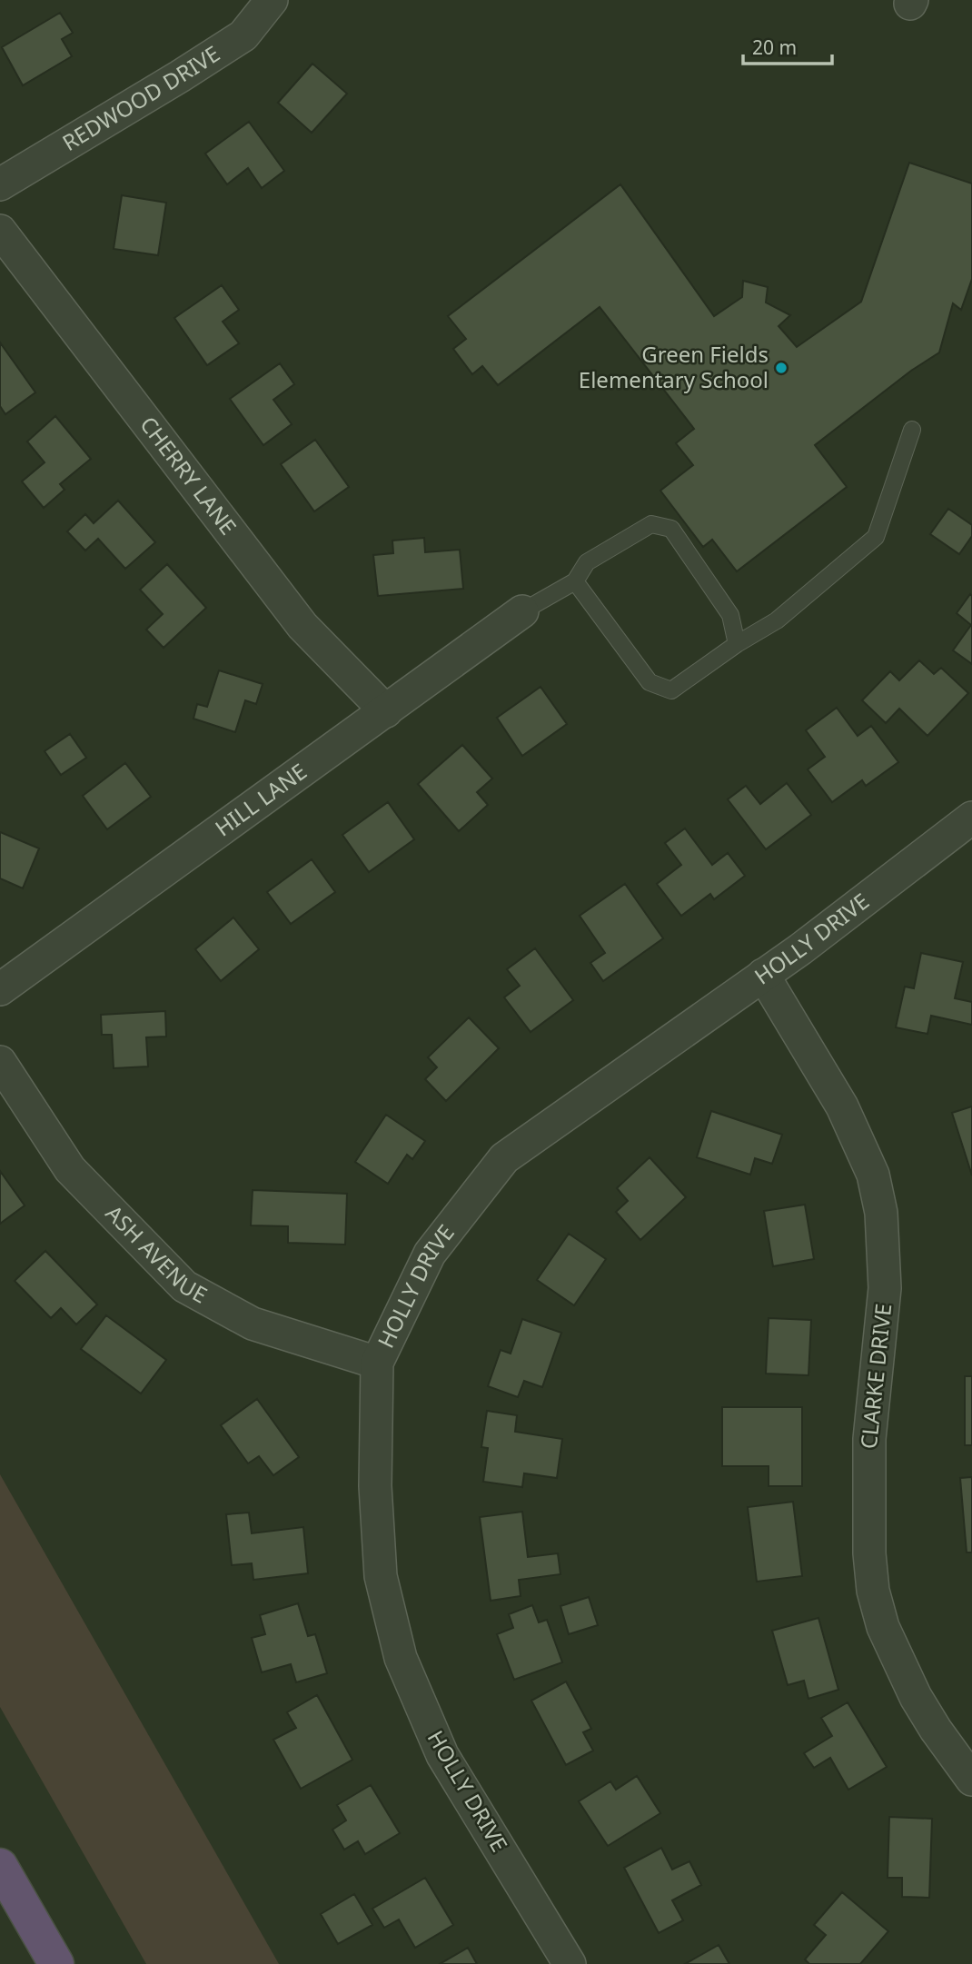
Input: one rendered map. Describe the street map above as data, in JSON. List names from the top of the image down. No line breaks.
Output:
{"streets":{"street":["REDWOOD DRIVE","CHERRY LANE","HILL LANE","HOLLY DRIVE","ASH AVENUE","CLARKE DRIVE"]},"crossings":[["CHERRY LANE","HILL LANE"],["HOLLY DRIVE","ASH AVENUE"],["HOLLY DRIVE","CLARKE DRIVE"]],"places":["Green Fields Elementary School"],"scale_bar":"20 m"}
